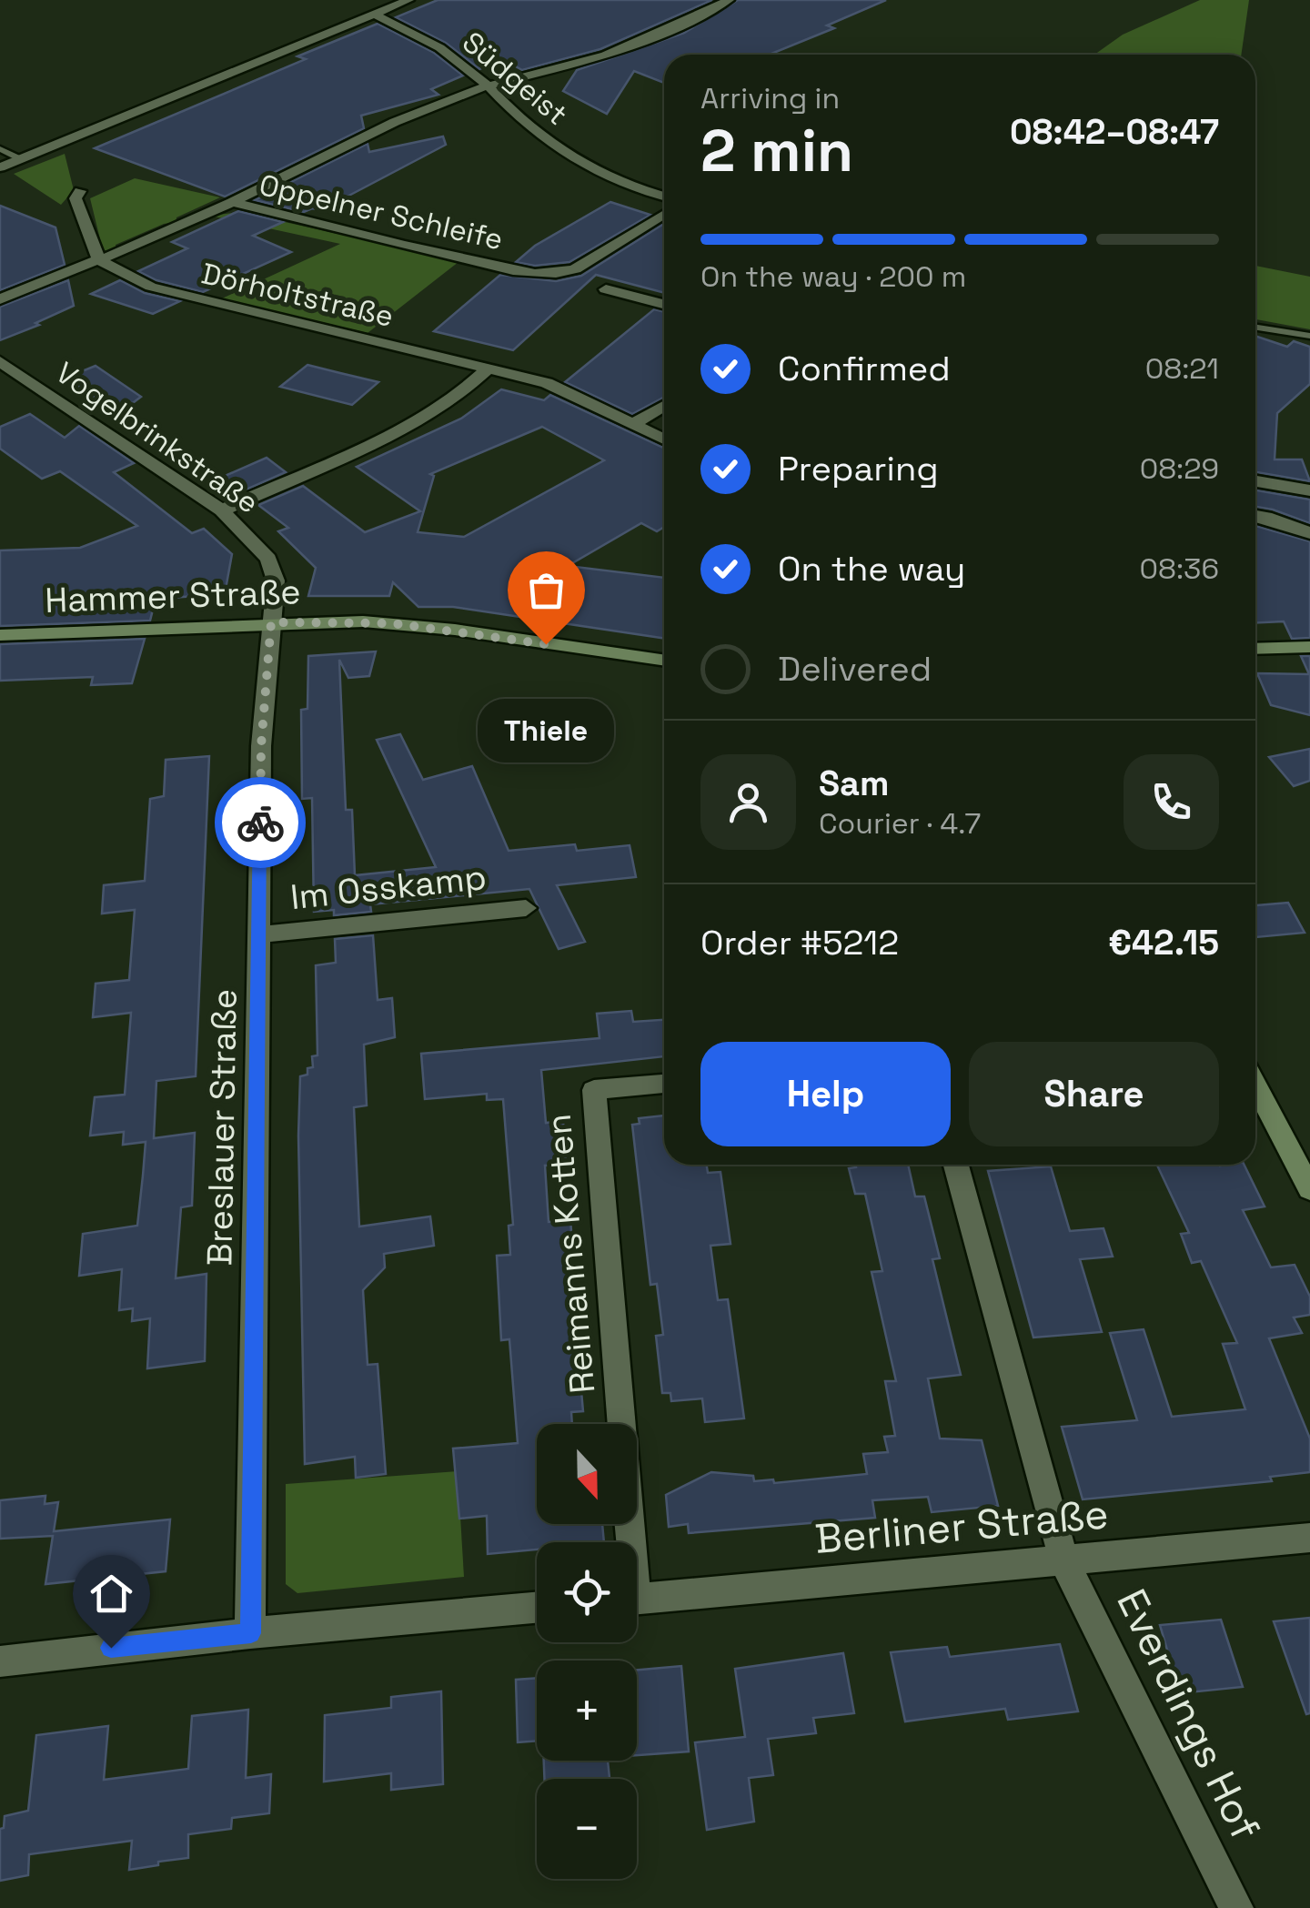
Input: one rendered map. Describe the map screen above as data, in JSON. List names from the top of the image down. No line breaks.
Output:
{"streets":{"main road":["Hammer Straße"],"street":["Südgeist","Oppelner Schleife","Dörholtstraße","Vogelbrinkstraße","Im Osskamp","Breslauer Straße","Reimanns Kotten","Berliner Straße","Everdings Hof"]},"crossings":[["Südgeist","Oppelner Schleife"],["Vogelbrinkstraße","Hammer Straße"],["Vogelbrinkstraße","Breslauer Straße"],["Hammer Straße","Breslauer Straße"],["Im Osskamp","Breslauer Straße"],["Berliner Straße","Everdings Hof"]],"places":["Thiele"],"north":"bottom","page":{"heading":["2 min","Arriving in","08:42–08:47"],"panel":["Sam","Courier · 4.7","Order #5212","€42.15"],"bar":"On the way · 200 m","list":[["Confirmed","08:21"],["Preparing","08:29"],["On the way","08:36"],"Delivered"],"bubble":"Thiele","buttons":["Help","Share"],"map_buttons":["+","−"]}}
